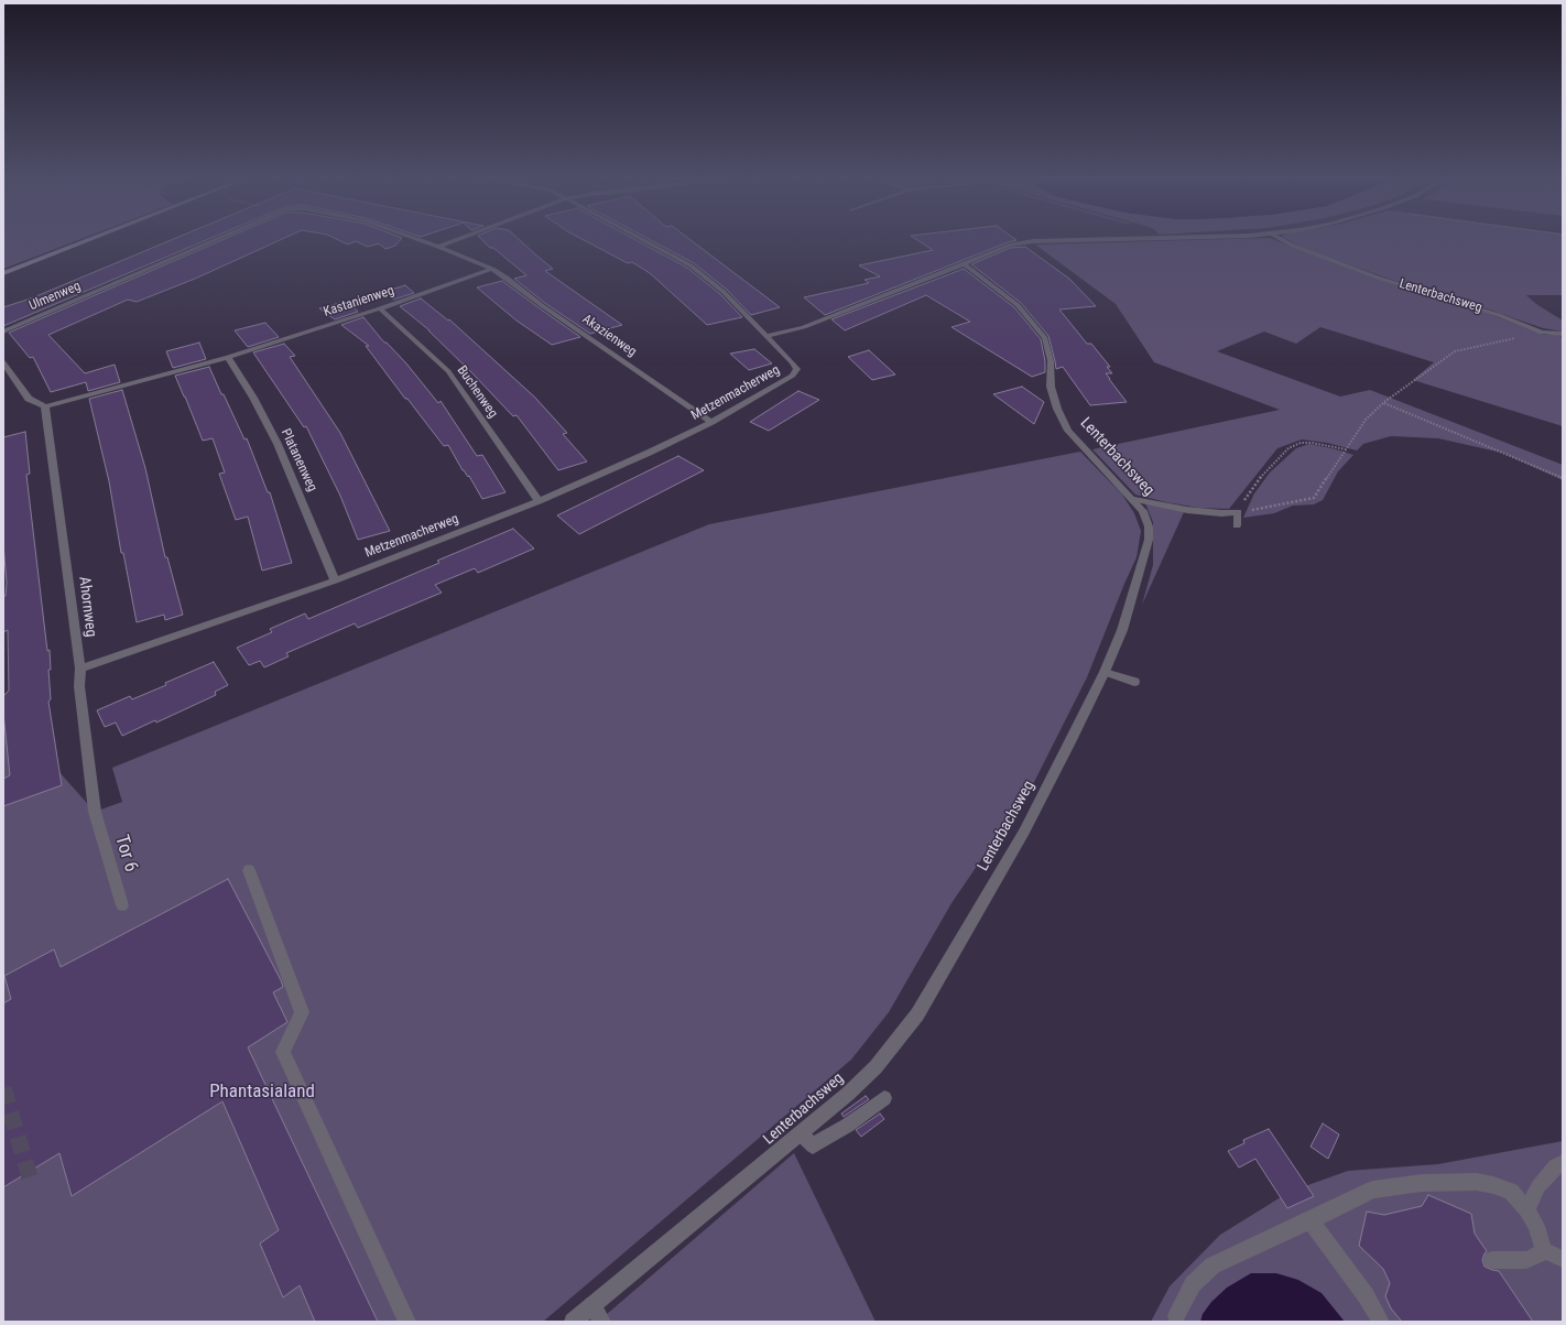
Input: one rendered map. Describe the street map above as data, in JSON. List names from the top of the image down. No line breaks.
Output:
{"streets":{"street":["Ulmenweg","Lenterbachsweg","Kastanienweg","Akazienweg","Buchenweg","Metzenmacherweg","Platanenweg","Ahornweg","Tor 6"]},"crossings":[["Kastanienweg","Akazienweg"],["Kastanienweg","Buchenweg"],["Kastanienweg","Platanenweg"],["Kastanienweg","Ahornweg"],["Akazienweg","Metzenmacherweg"],["Buchenweg","Metzenmacherweg"],["Metzenmacherweg","Platanenweg"],["Metzenmacherweg","Ahornweg"],["Ahornweg","Tor 6"]],"parks":["Phantasialand"]}
